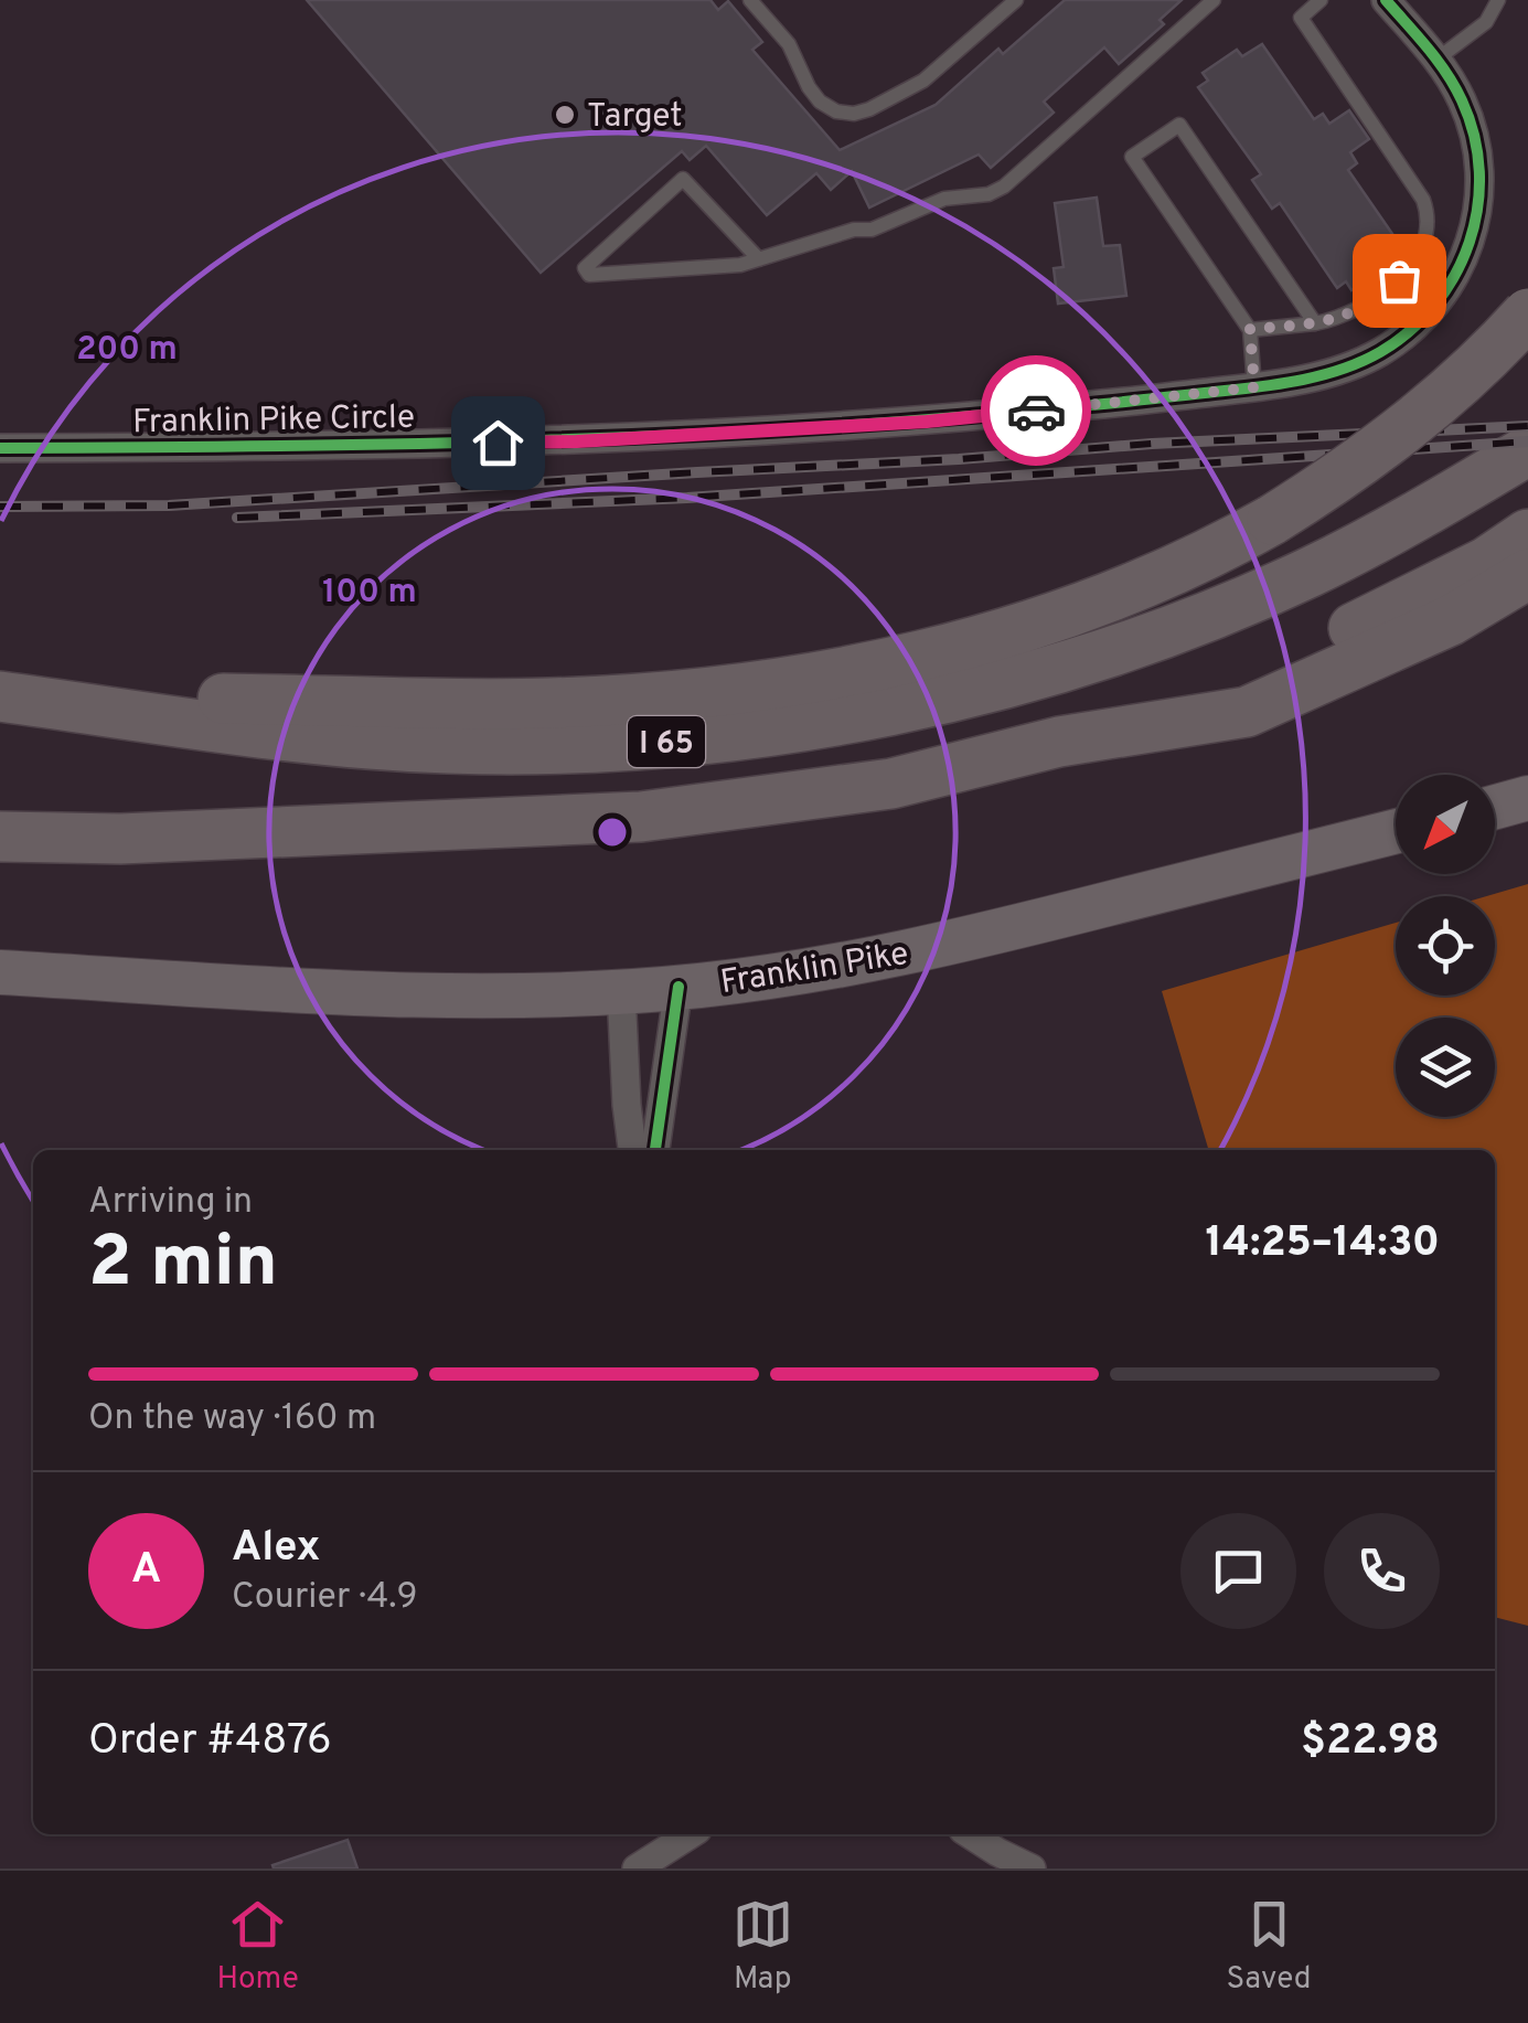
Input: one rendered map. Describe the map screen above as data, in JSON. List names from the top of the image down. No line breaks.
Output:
{"streets":{"highway":["I 65"],"main road":["Franklin Pike"],"street":["Franklin Pike Circle"]},"places":["Target"],"north":"bottom left","page":{"heading":["2 min","Arriving in","14:25–14:30"],"panel":["Alex","Courier · 4.9","Order #4876","$22.98"],"bar":"On the way · 160 m","round":"A","tabs":["Home","Map","Saved"]},"rings":["200 m","100 m"]}
